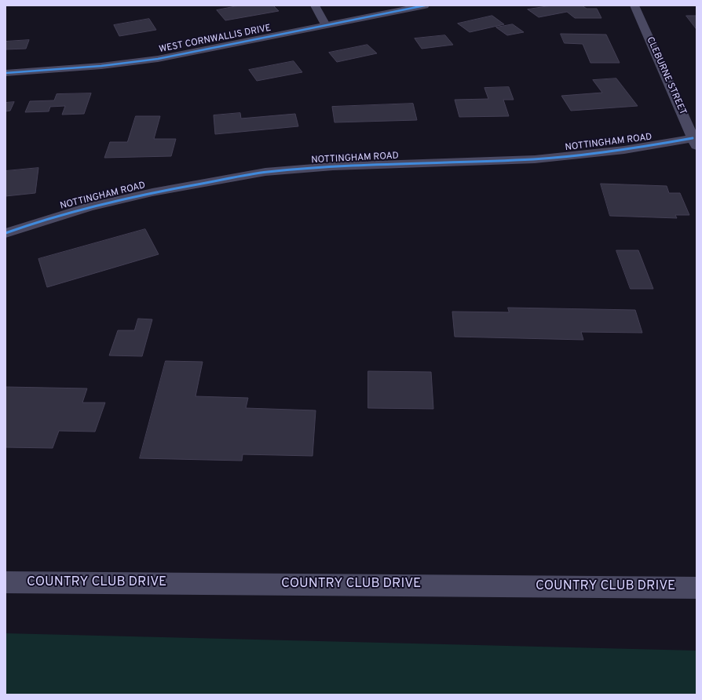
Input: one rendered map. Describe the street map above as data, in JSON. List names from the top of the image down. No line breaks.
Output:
{"streets":{"street":["WEST CORNWALLIS DRIVE","CLEBURNE STREET","NOTTINGHAM ROAD","COUNTRY CLUB DRIVE"]},"crossings":[["CLEBURNE STREET","NOTTINGHAM ROAD"]]}
